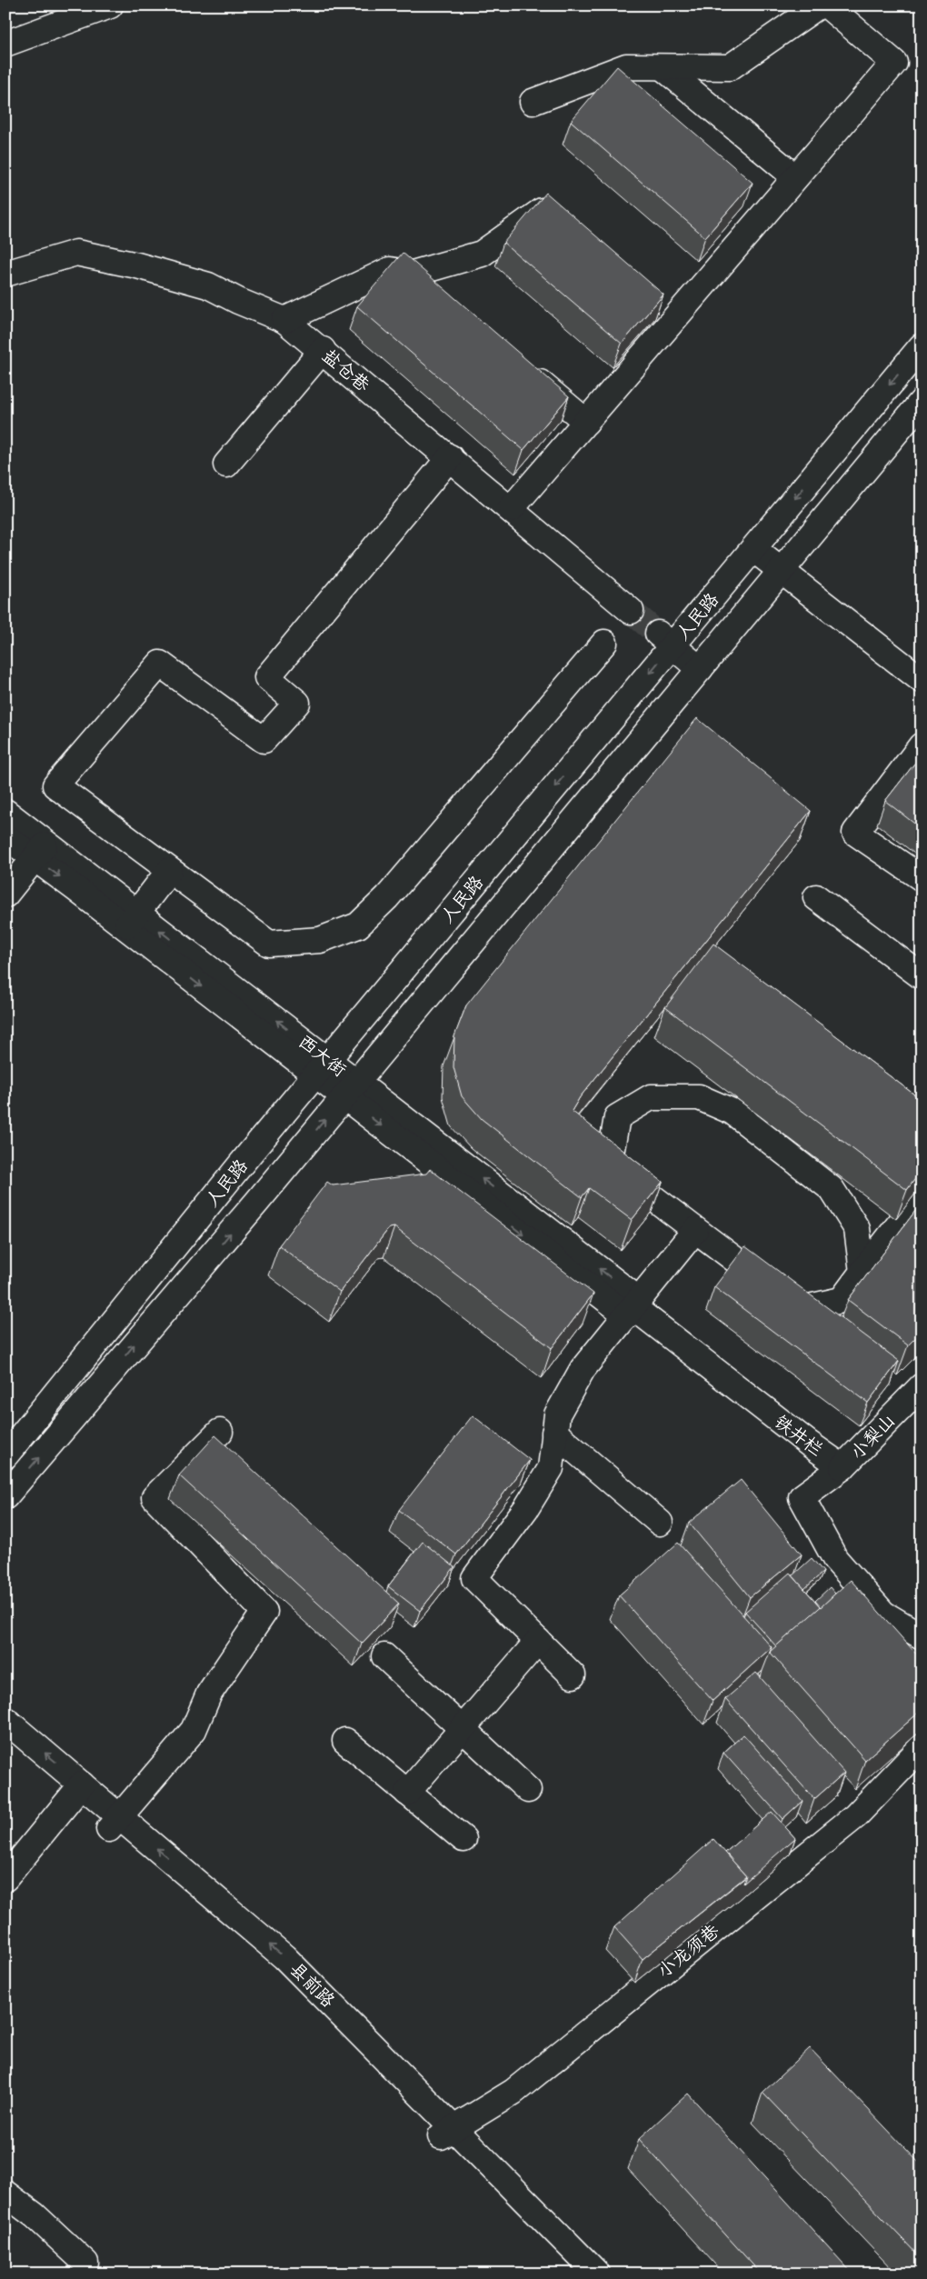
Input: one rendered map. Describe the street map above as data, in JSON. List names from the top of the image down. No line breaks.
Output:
{"streets":{"street":["盐仓巷","人民路","西大街","铁井栏","小梨山","小龙须巷","县前路"]},"crossings":[["人民路","西大街"],["西大街","铁井栏"],["铁井栏","小梨山"],["小龙须巷","县前路"]]}
